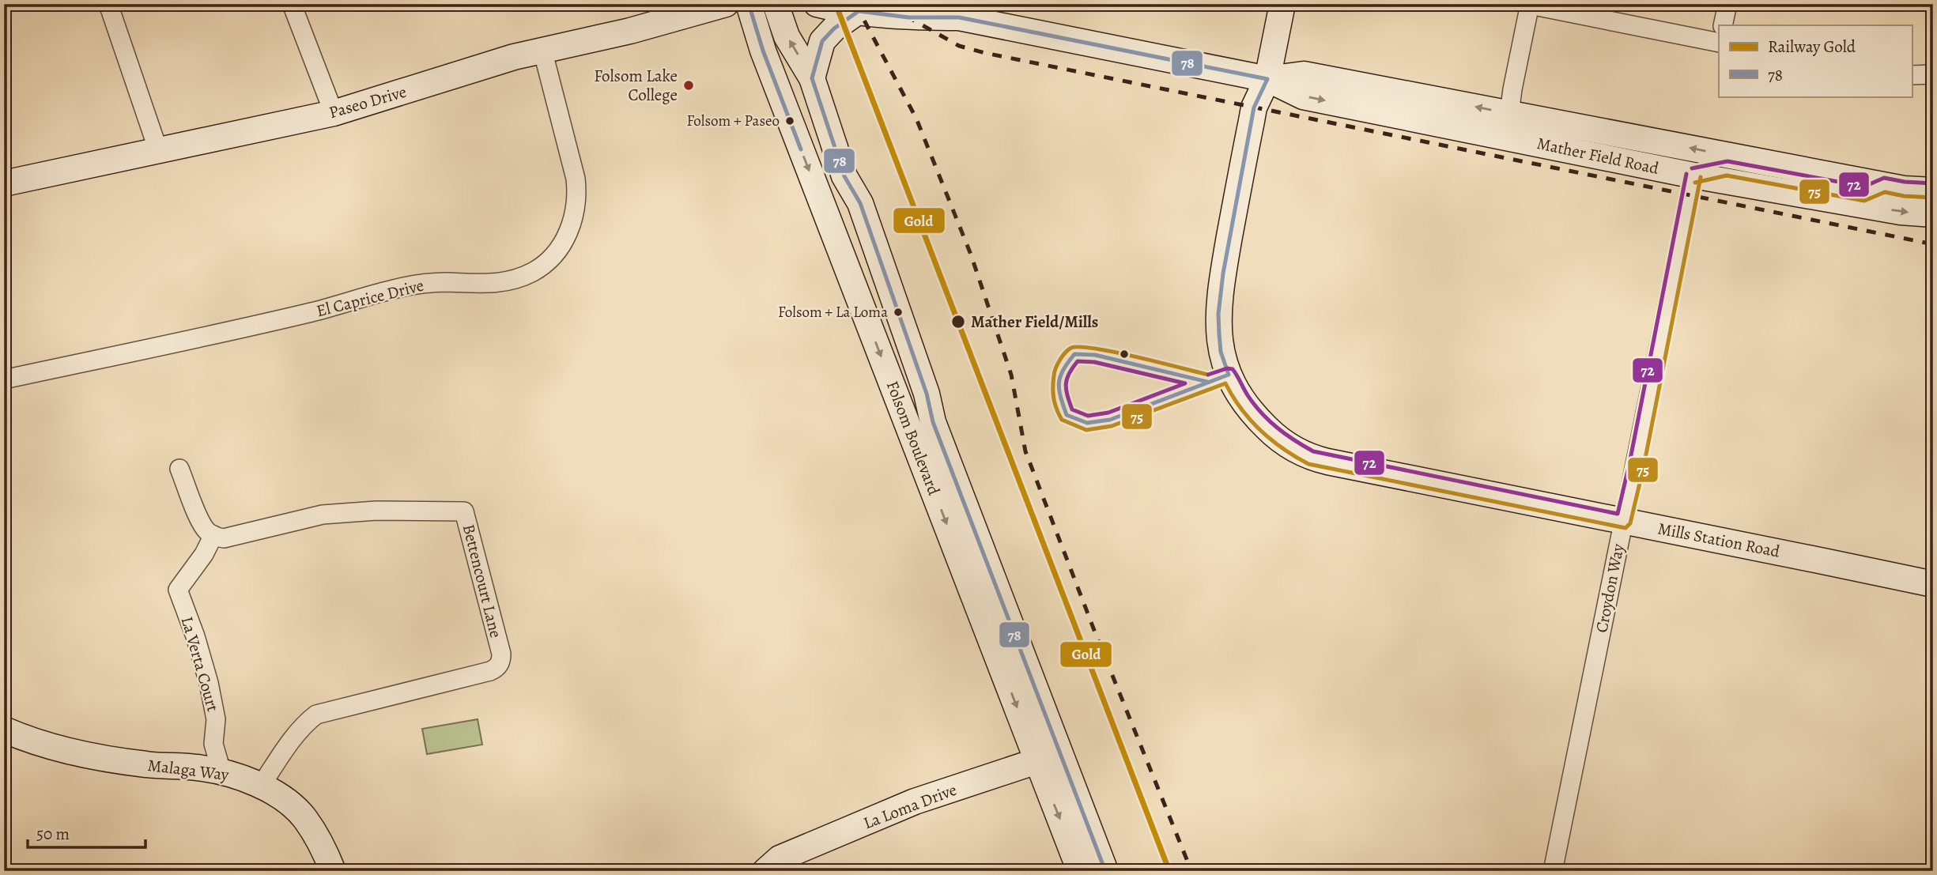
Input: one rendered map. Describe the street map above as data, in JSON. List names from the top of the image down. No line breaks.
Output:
{"streets":{"main road":["Paseo Drive","Mather Field Road","Folsom Boulevard","Mills Station Road","Malaga Way","La Loma Drive"],"street":["El Caprice Drive","Bettencourt Lane","Croydon Way","La Verta Court"]},"crossings":[["Paseo Drive","El Caprice Drive"],["Mather Field Road","Mills Station Road"],["Mather Field Road","Croydon Way"],["Folsom Boulevard","La Loma Drive"],["Mills Station Road","Croydon Way"],["Bettencourt Lane","La Verta Court"],["Bettencourt Lane","Malaga Way"],["La Verta Court","Malaga Way"]],"places":["Folsom Lake College","Folsom + Paseo","Folsom + La Loma","Mather Field/Mills"],"lines":["rail line Gold","transit line 78","transit line 72","transit line 75"],"legend":["Railway Gold","78"],"scale_bar":"50 m"}
